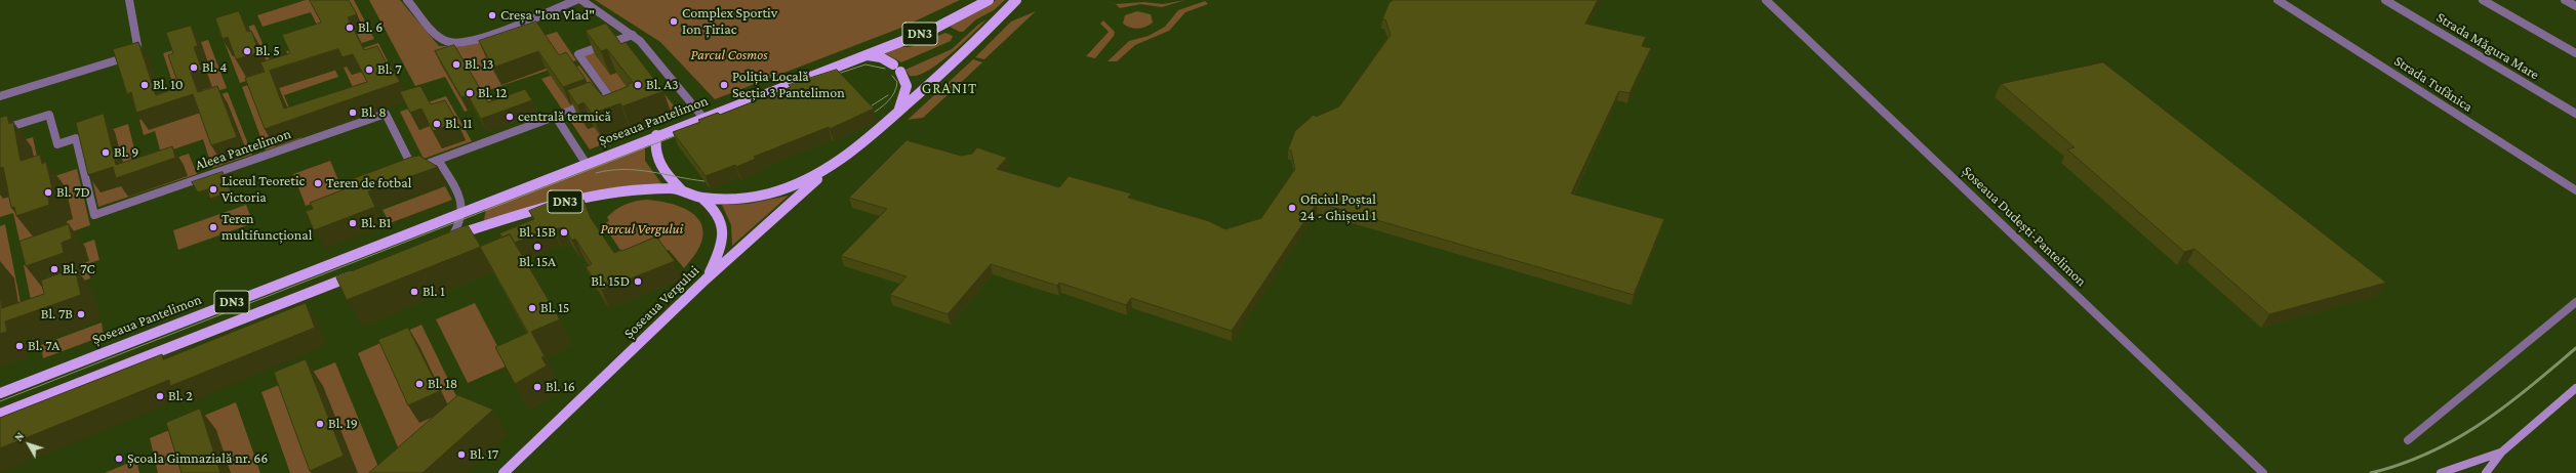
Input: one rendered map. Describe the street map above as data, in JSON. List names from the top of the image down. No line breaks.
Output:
{"streets":{"main road":["DN3","Șoseaua Pantelimon","Șoseaua Vergului"],"street":["Strada Măgura Mare","Strada Tufănica","Aleea Pantelimon","Șoseaua Dudești-Pantelimon"]},"crossings":[["DN3","Șoseaua Vergului"]],"districts":["GRANIT"],"parks":["Parcul Cosmos","Parcul Vergului"],"places":["Creșa \"Ion Vlad\"","Complex Sportiv Ion Țiriac","Bl. 6","Bl. 5","Bl. 13","Bl. 4","Bl. 7","Bl. 10","Bl. A3","Poliția Locală Secția 3 Pantelimon","Bl. 12","Bl. 8","centrală termică","Bl. 11","Bl. 9","Teren de fotbal","Liceul Teoretic Victoria","Bl. 7D","Oficiul Poștal 24 - Ghișeul 1","Bl. B1","Teren multifuncțional","Bl. 15B","Bl. 15A","Bl. 7C","Bl. 15D","Bl. 1","Bl. 15","Bl. 7B","Bl. 7A","Bl. 18","Bl. 16","Bl. 2","Bl. 19","Bl. 17","Școala Gimnazială nr. 66"],"north":"top left"}
